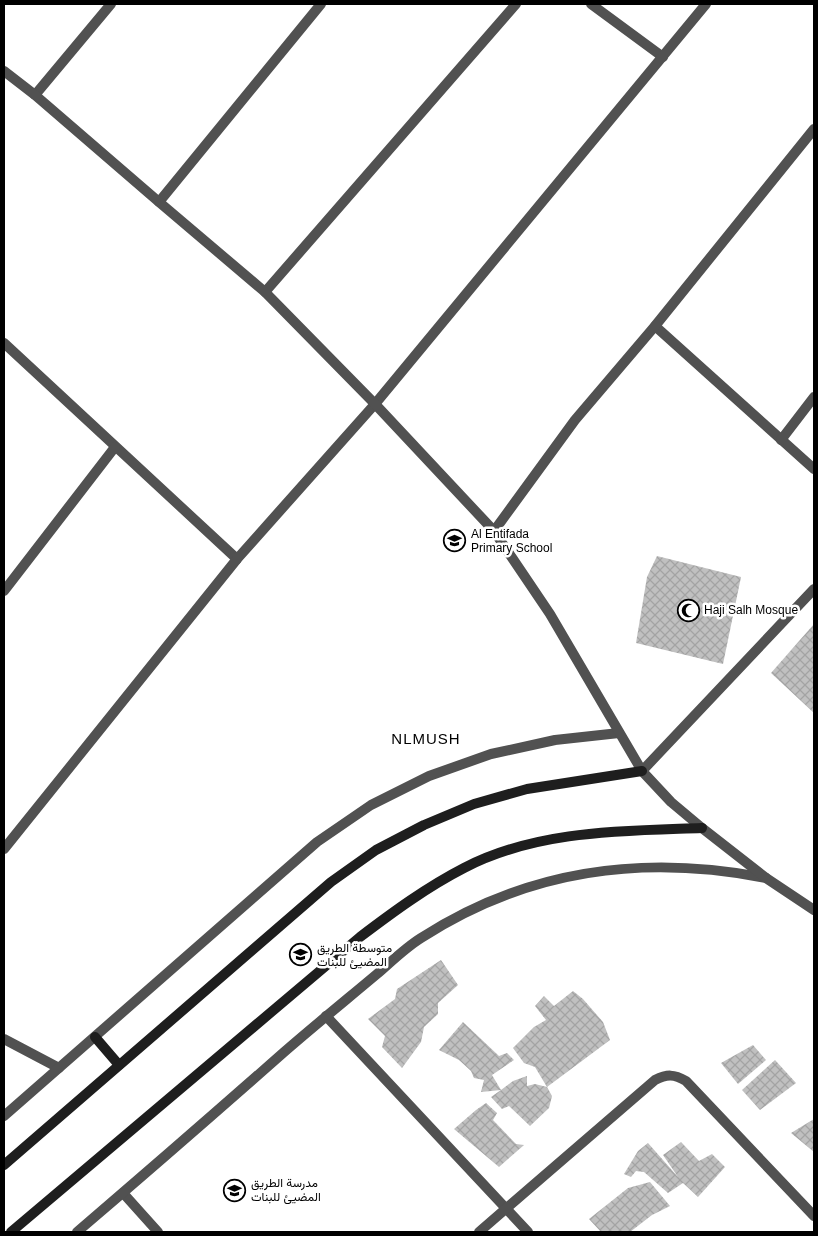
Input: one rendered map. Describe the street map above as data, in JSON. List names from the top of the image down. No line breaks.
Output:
{"districts":["NLMUSH"],"places":{"school or university":["Al Entifada Primary School","متوسطة الطريق المضيئ للبنات","مدرسة الطريق المضيئ للبنات"],"mosque":["Haji Salh Mosque"]}}
